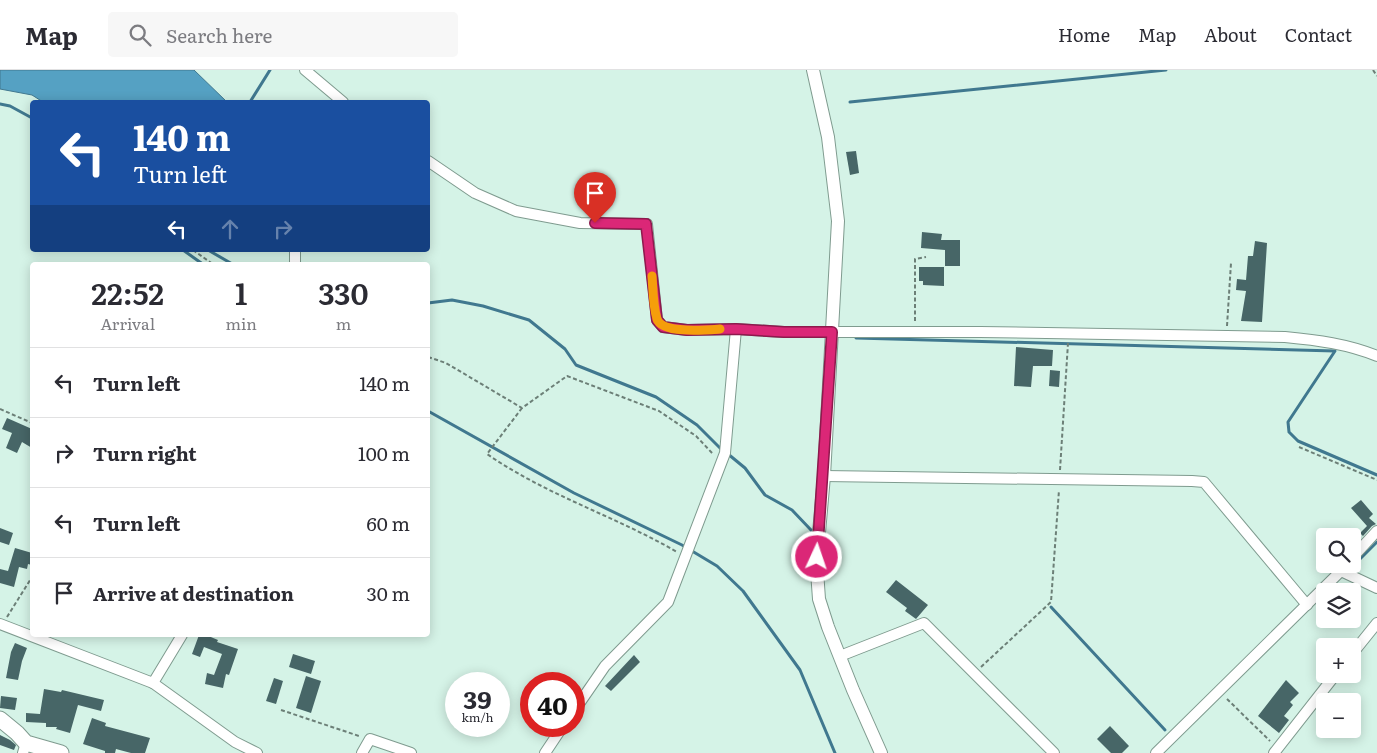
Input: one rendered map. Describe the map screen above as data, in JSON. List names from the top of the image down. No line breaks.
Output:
{"page":{"header":"Map","search":"Search here","nav":["Home","Map","About","Contact"],"turn":["140 m","Turn left"],"eta":["22:52","Arrival","1","min","330","m"],"list":[{"name":"Turn left","value":"140 m"},{"name":"Turn right","value":"100 m"},{"name":"Turn left","value":"60 m"},{"name":"Arrive at destination","value":"30 m"}],"map_buttons":["+","−"],"speed":"39 km/h","limit":"40"}}
